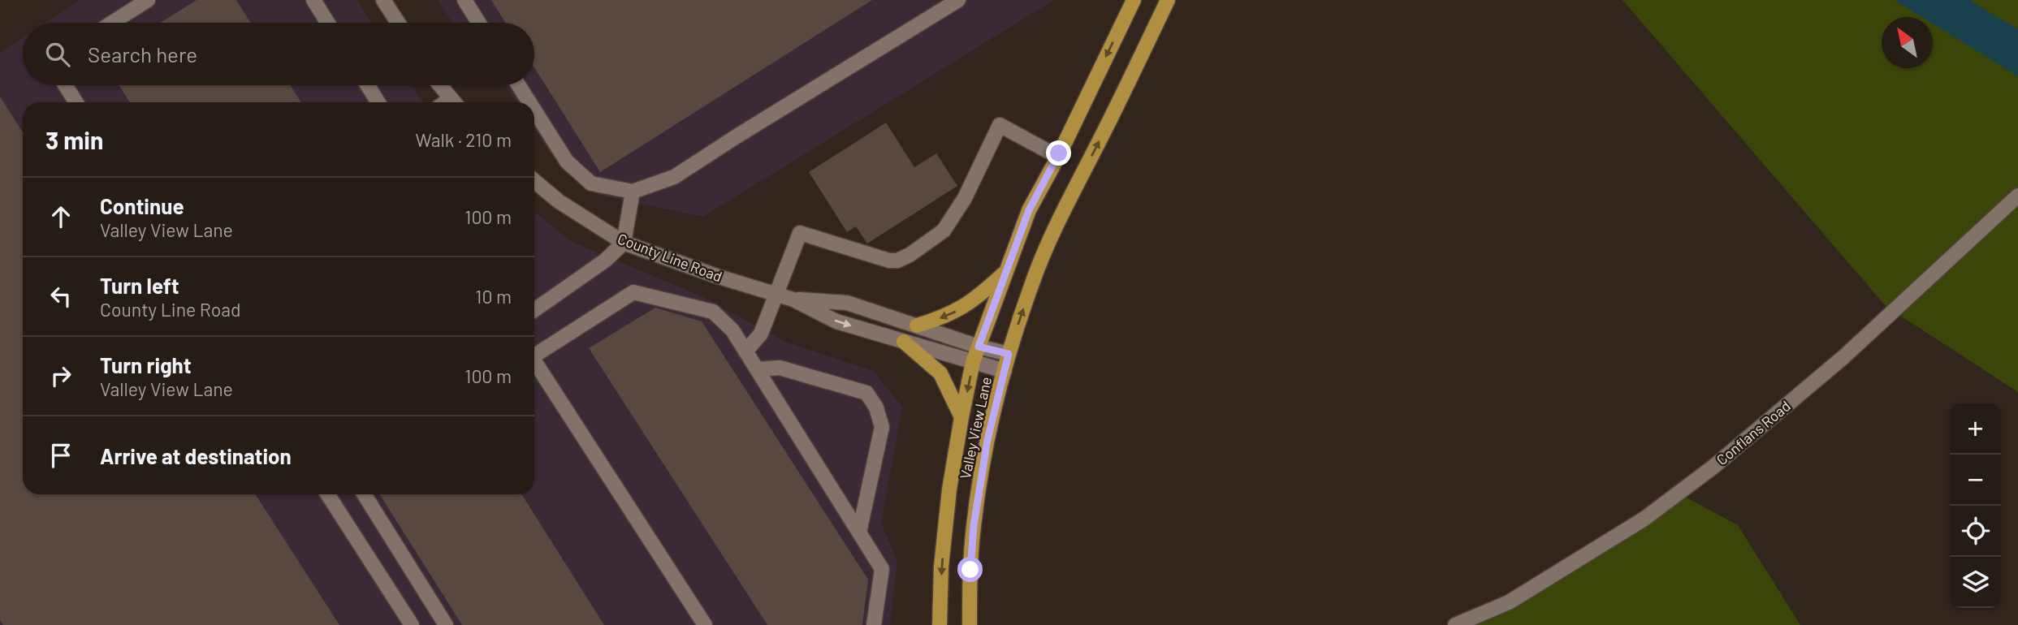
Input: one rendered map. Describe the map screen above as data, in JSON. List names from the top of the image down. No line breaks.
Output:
{"streets":{"main road":["Valley View Lane"],"street":["County Line Road","Conflans Road"]},"crossings":[["County Line Road","Valley View Lane"]],"north":"top left","page":{"search":"Search here","heading":["3 min","Walk · 210 m"],"list":[["Continue","Valley View Lane","100 m"],["Turn left","County Line Road","10 m"],["Turn right","Valley View Lane","100 m"],"Arrive at destination"],"map_buttons":["+","−"]}}
